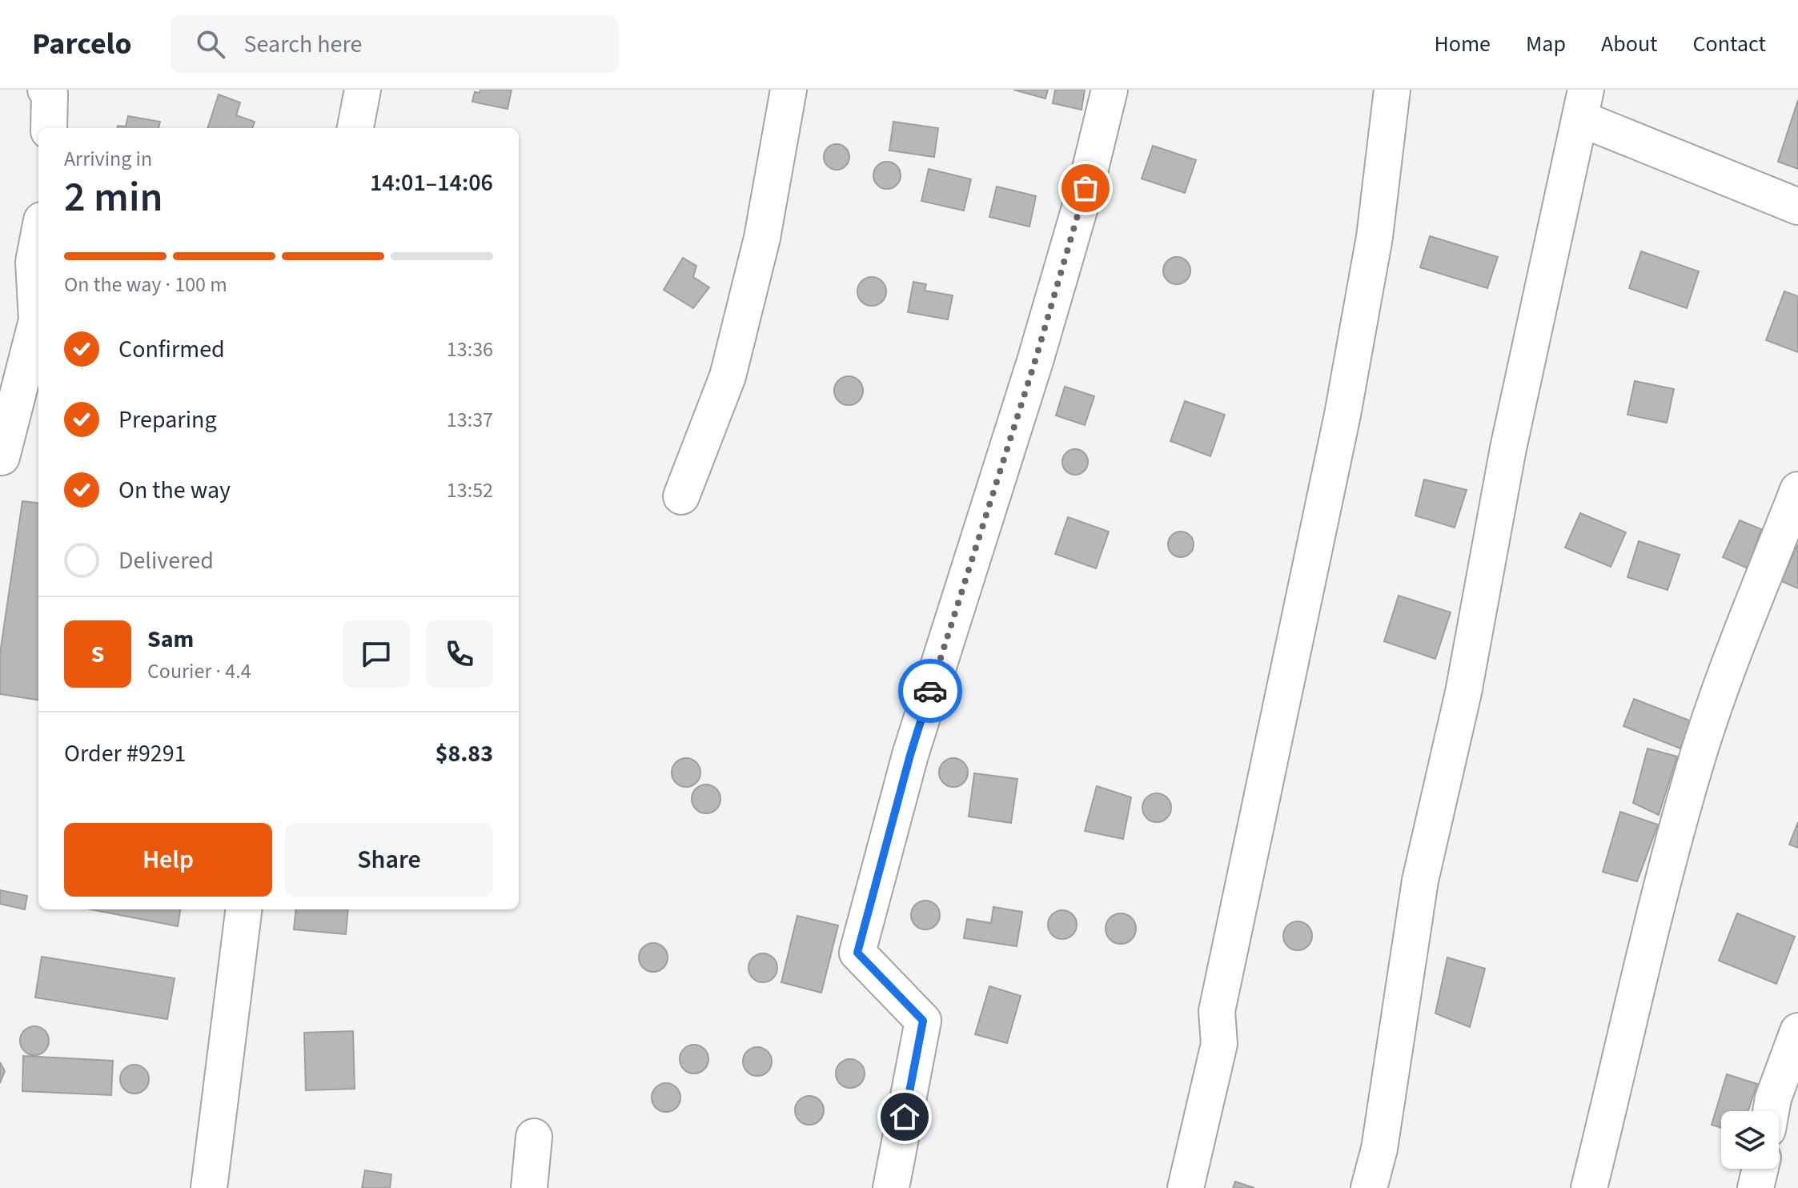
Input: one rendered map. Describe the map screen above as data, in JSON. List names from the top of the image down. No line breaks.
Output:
{"page":{"header":"Parcelo","search":"Search here","nav":["Home","Map","About","Contact"],"heading":["2 min","Arriving in","14:01–14:06"],"panel":["Sam","Courier · 4.4","Order #9291","$8.83"],"bar":"On the way · 100 m","list":[["Confirmed","13:36"],["Preparing","13:37"],["On the way","13:52"],"Delivered"],"round":"S","buttons":["Help","Share"]}}
